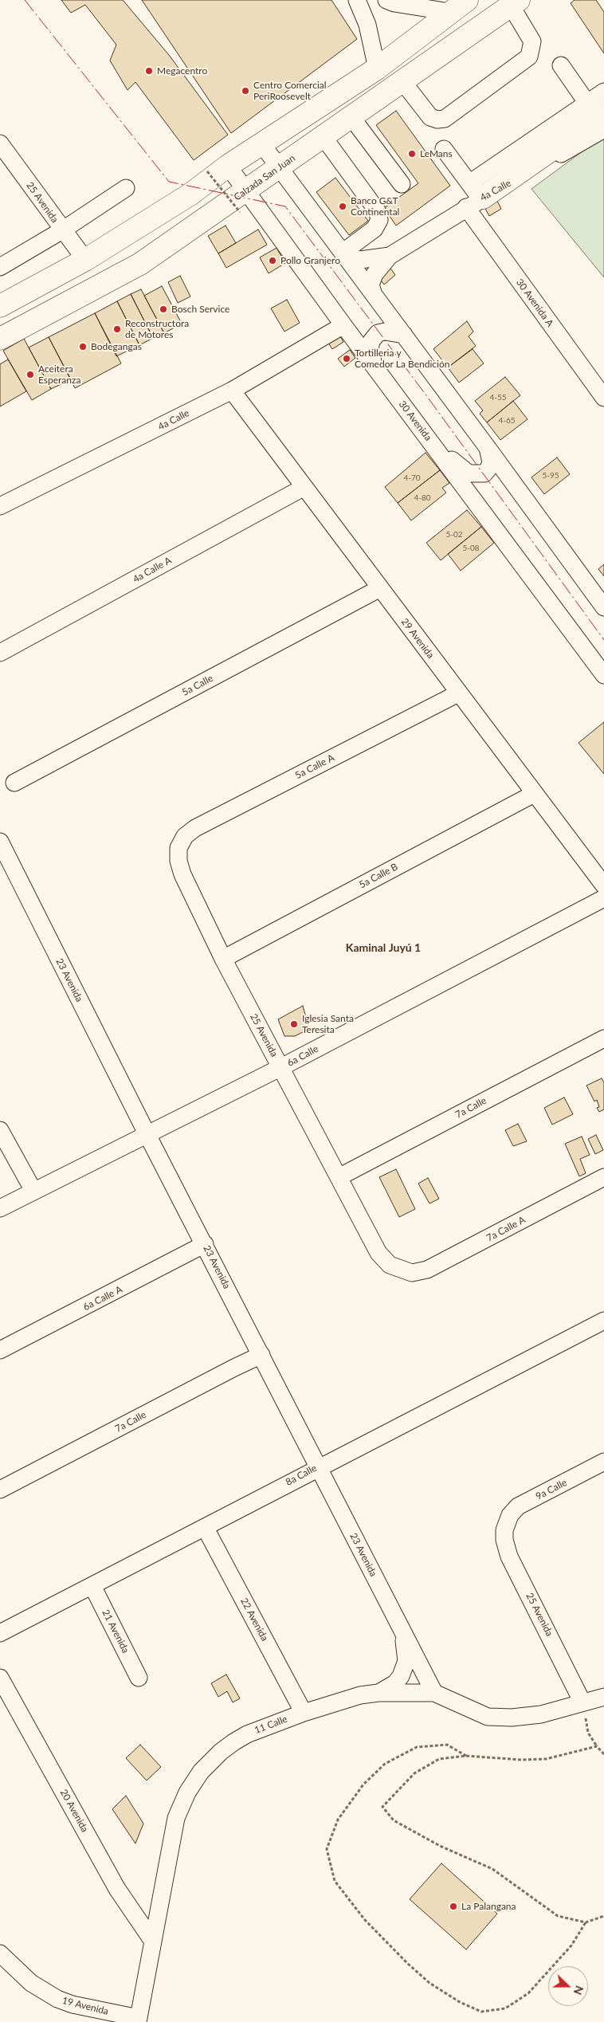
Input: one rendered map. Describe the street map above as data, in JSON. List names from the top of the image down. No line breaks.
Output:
{"streets":{"main road":["Calzada San Juan"],"street":["4a Calle","25 Avenida","30 Avenida A","30 Avenida","4a Calle A","29 Avenida","5a Calle","5a Calle A","5a Calle B","23 Avenida","6a Calle","7a Calle","7a Calle A","6a Calle A","8a Calle","9a Calle","22 Avenida","21 Avenida","11 Calle","20 Avenida","19 Avenida"]},"crossings":[["Calzada San Juan","30 Avenida"],["4a Calle","30 Avenida A"],["4a Calle","30 Avenida"],["4a Calle","29 Avenida"],["25 Avenida","5a Calle A"],["25 Avenida","5a Calle B"],["25 Avenida","6a Calle"],["25 Avenida","7a Calle"],["25 Avenida","7a Calle A"],["25 Avenida","9a Calle"],["25 Avenida","11 Calle"],["4a Calle A","29 Avenida"],["29 Avenida","5a Calle"],["29 Avenida","5a Calle A"],["29 Avenida","5a Calle B"],["23 Avenida","6a Calle"],["23 Avenida","7a Calle"],["23 Avenida","6a Calle A"],["23 Avenida","8a Calle"],["23 Avenida","11 Calle"],["8a Calle","22 Avenida"],["8a Calle","21 Avenida"],["22 Avenida","11 Calle"],["11 Calle","20 Avenida"],["11 Calle","19 Avenida"]],"districts":["Kaminal Juyú 1"],"places":["Megacentro","Centro Comercial PeriRoosevelt","LeMans","Banco G&T Continental","Pollo Granjero","Bosch Service","Reconstructora de Motores","Bodegangas","Tortilleria y Comedor La Bendición","Aceitera Esperanza","Iglesia Santa Teresita","La Palangana"],"house_numbers":["4-55","4-65","5-95","4-70","4-80","5-02","5-08"],"north":"right"}
